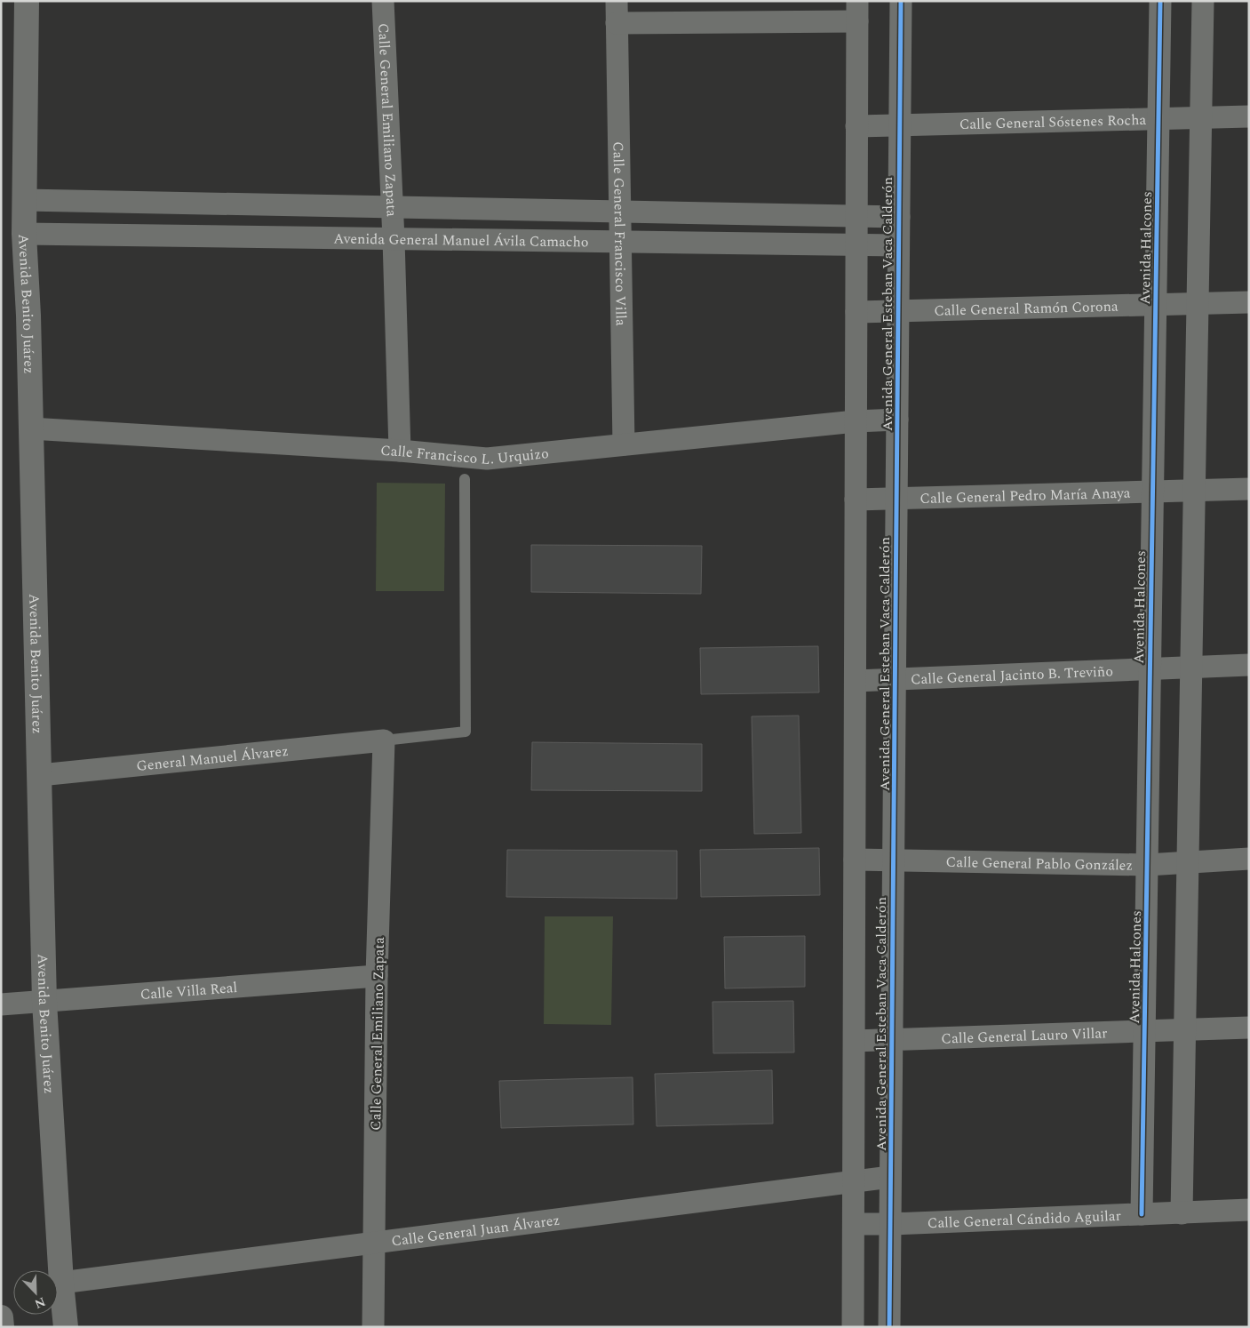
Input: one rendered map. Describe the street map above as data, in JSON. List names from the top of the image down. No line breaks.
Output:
{"streets":{"main road":["Avenida Benito Juárez"],"street":["Calle General Emiliano Zapata","Calle General Sóstenes Rocha","Calle General Francisco Villa","Avenida General Manuel Ávila Camacho","Avenida Halcones","Avenida General Esteban Vaca Calderón","Calle General Ramón Corona","Calle Francisco L. Urquizo","Calle General Pedro María Anaya","Calle General Jacinto B. Treviño","General Manuel Álvarez","Calle General Pablo González","Calle Villa Real","Calle General Lauro Villar","Calle General Cándido Aguilar","Calle General Juan Álvarez"]},"crossings":[["Calle General Emiliano Zapata","Avenida General Manuel Ávila Camacho"],["Calle General Emiliano Zapata","Calle Francisco L. Urquizo"],["Calle General Emiliano Zapata","General Manuel Álvarez"],["Calle General Emiliano Zapata","Calle Villa Real"],["Calle General Emiliano Zapata","Calle General Juan Álvarez"],["Calle General Sóstenes Rocha","Avenida Halcones"],["Calle General Sóstenes Rocha","Avenida General Esteban Vaca Calderón"],["Calle General Francisco Villa","Avenida General Manuel Ávila Camacho"],["Calle General Francisco Villa","Calle Francisco L. Urquizo"],["Avenida General Manuel Ávila Camacho","Avenida Benito Juárez"],["Avenida General Manuel Ávila Camacho","Avenida General Esteban Vaca Calderón"],["Avenida Halcones","Calle General Ramón Corona"],["Avenida Halcones","Calle General Pedro María Anaya"],["Avenida Halcones","Calle General Jacinto B. Treviño"],["Avenida Halcones","Calle General Pablo González"],["Avenida Halcones","Calle General Lauro Villar"],["Avenida Halcones","Calle General Cándido Aguilar"],["Avenida Benito Juárez","Calle Francisco L. Urquizo"],["Avenida Benito Juárez","General Manuel Álvarez"],["Avenida Benito Juárez","Calle Villa Real"],["Avenida Benito Juárez","Calle General Juan Álvarez"],["Avenida General Esteban Vaca Calderón","Calle General Ramón Corona"],["Avenida General Esteban Vaca Calderón","Calle Francisco L. Urquizo"],["Avenida General Esteban Vaca Calderón","Calle General Pedro María Anaya"],["Avenida General Esteban Vaca Calderón","Calle General Jacinto B. Treviño"],["Avenida General Esteban Vaca Calderón","Calle General Pablo González"],["Avenida General Esteban Vaca Calderón","Calle General Lauro Villar"],["Avenida General Esteban Vaca Calderón","Calle General Cándido Aguilar"],["Avenida General Esteban Vaca Calderón","Calle General Juan Álvarez"]],"north":"bottom right"}
